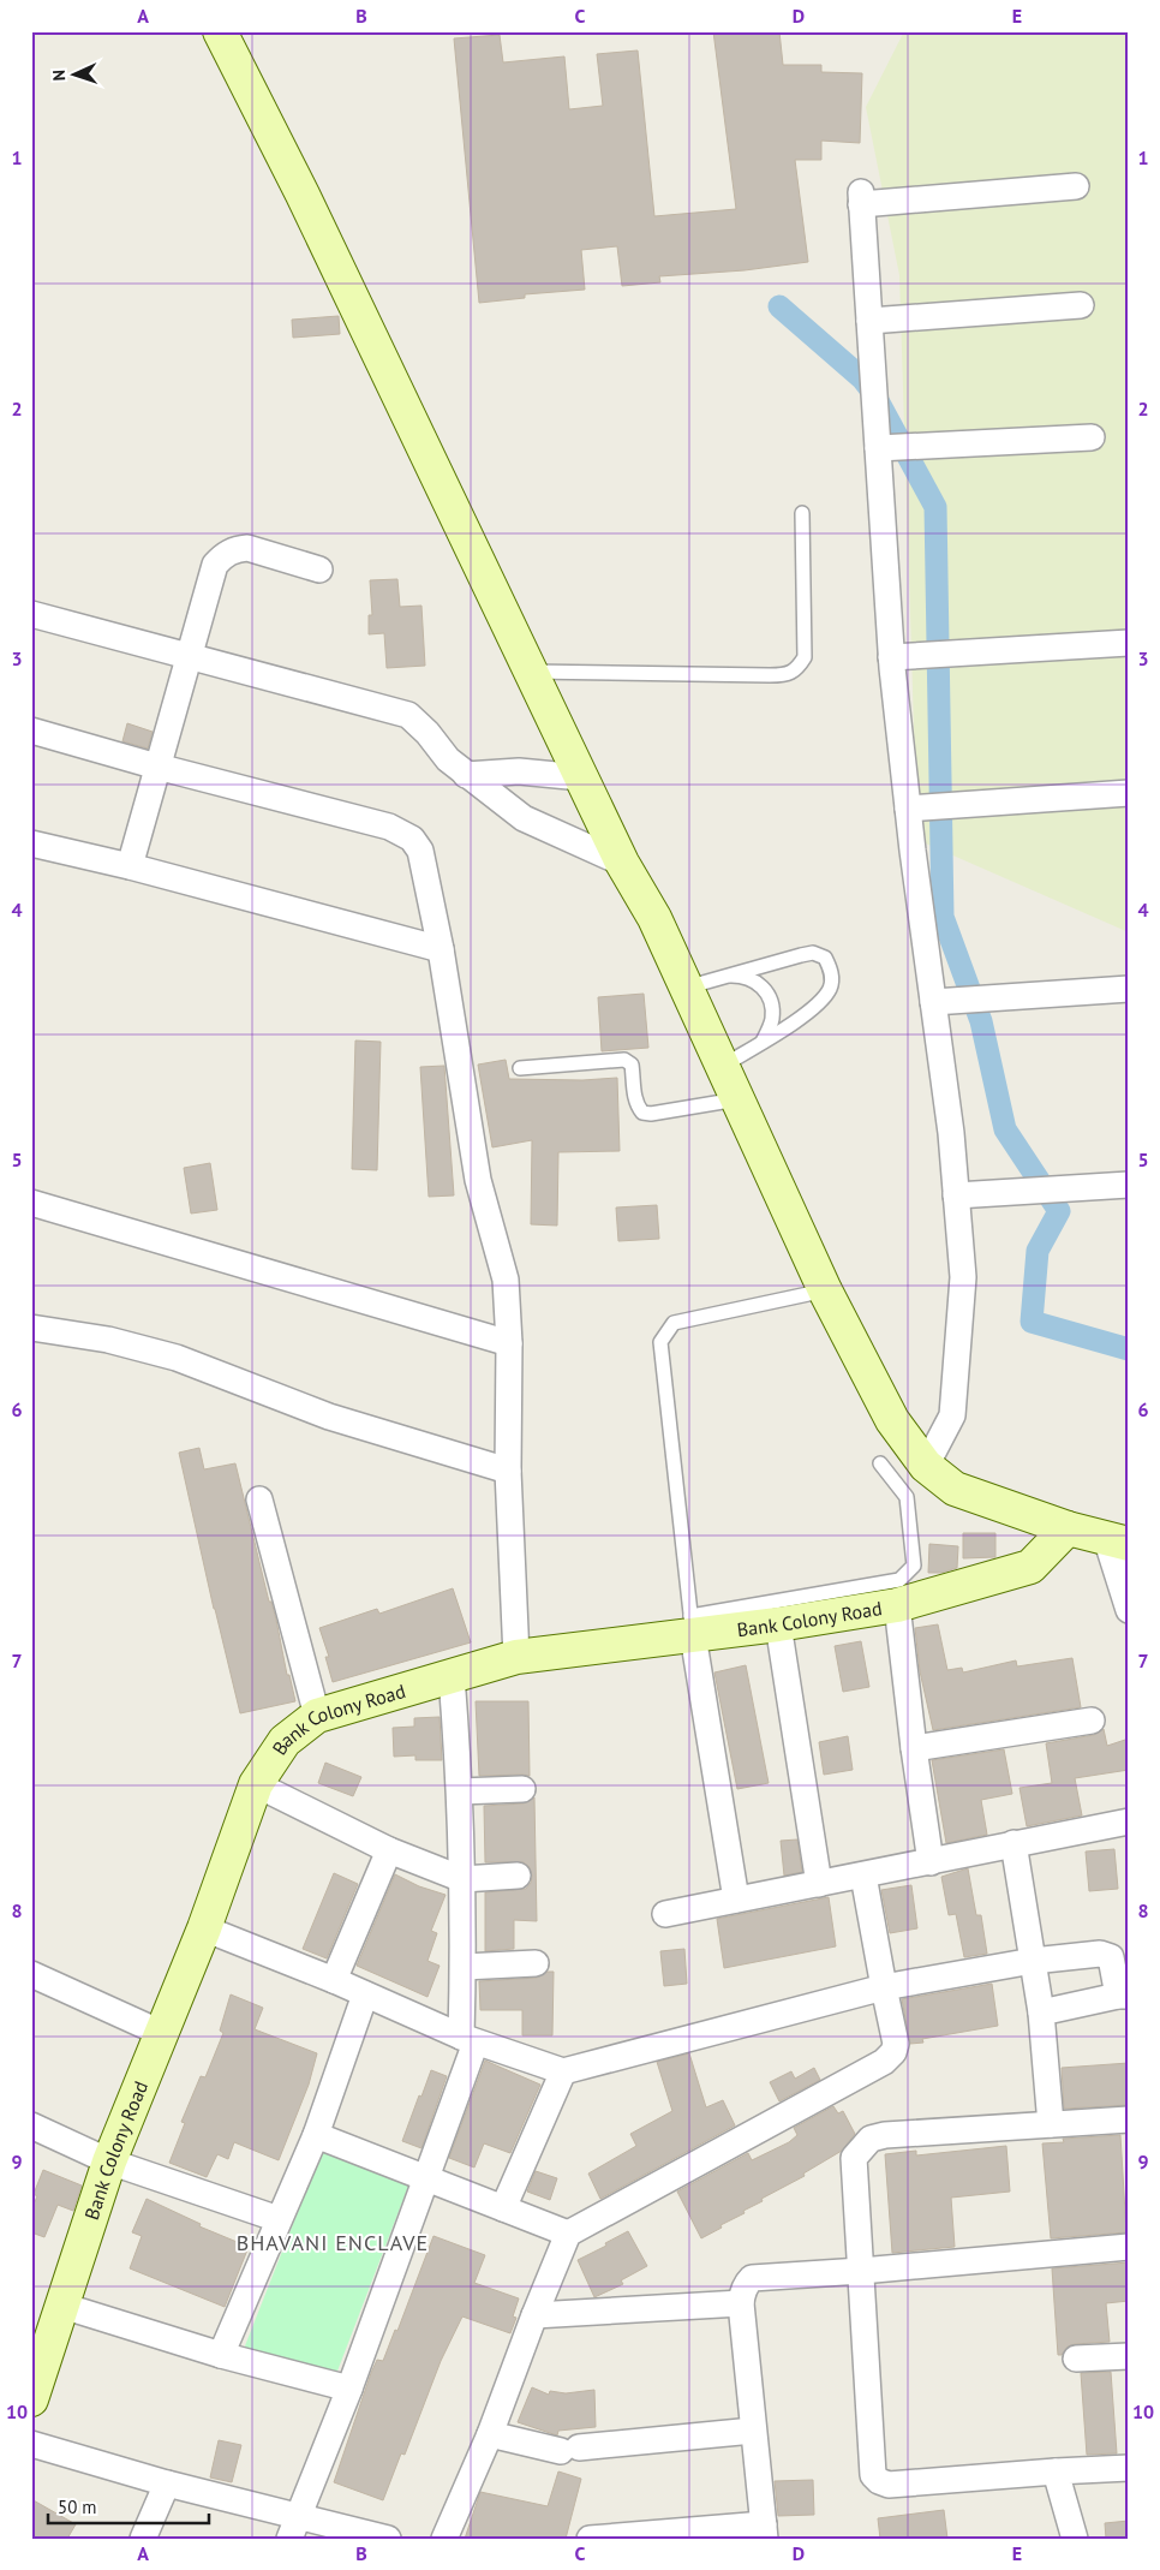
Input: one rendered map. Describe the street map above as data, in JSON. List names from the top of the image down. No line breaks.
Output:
{"streets":{"street":["Bank Colony Road"]},"districts":["BHAVANI ENCLAVE"],"scale_bar":"50 m","north":"left","grid":{"columns":["A","B","C","D","E"],"rows":["1","2","3","4","5","6","7","8","9","10"]}}
